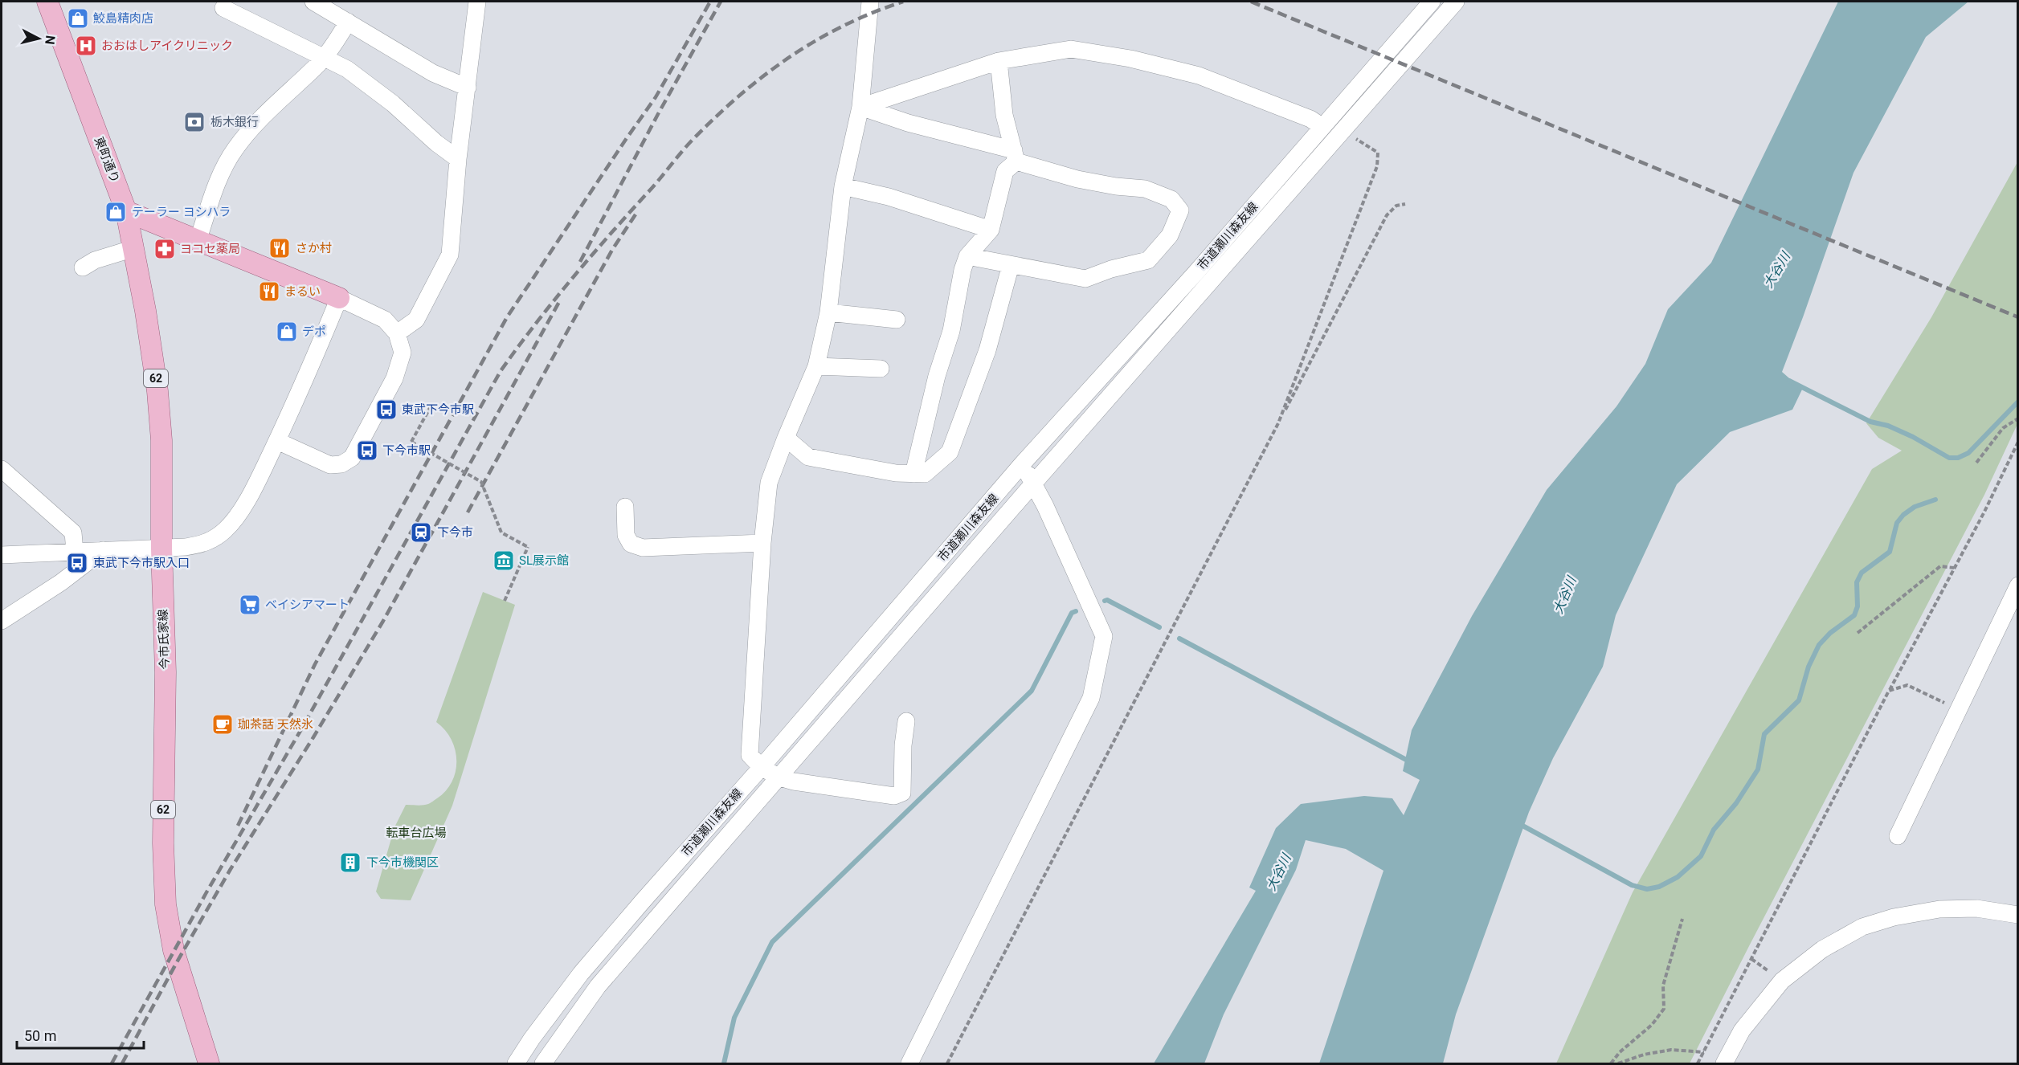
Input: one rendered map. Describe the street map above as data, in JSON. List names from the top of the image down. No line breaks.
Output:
{"streets":{"main road":["東町通り","62","今市氏家線"],"street":["市道瀬川森友線"]},"crossings":[["東町通り","今市氏家線"]],"water":["大谷川"],"parks":["転車台広場"],"places":{"shop":["鮫島精肉店","テーラー ヨシハラ","デポ"],"hospital":["おおはしアイクリニック"],"bank":["栃木銀行"],"restaurant":["さか村","まるい"],"pharmacy":["ヨコセ薬局"],"bus stop":["東武下今市駅","下今市駅","東武下今市駅入口"],"station":["下今市"],"museum":["SL展示館"],"supermarket":["ベイシアマート"],"cafe":["珈茶話 天然氷"],"building":["下今市機関区"]},"scale_bar":"50 m","north":"right"}
